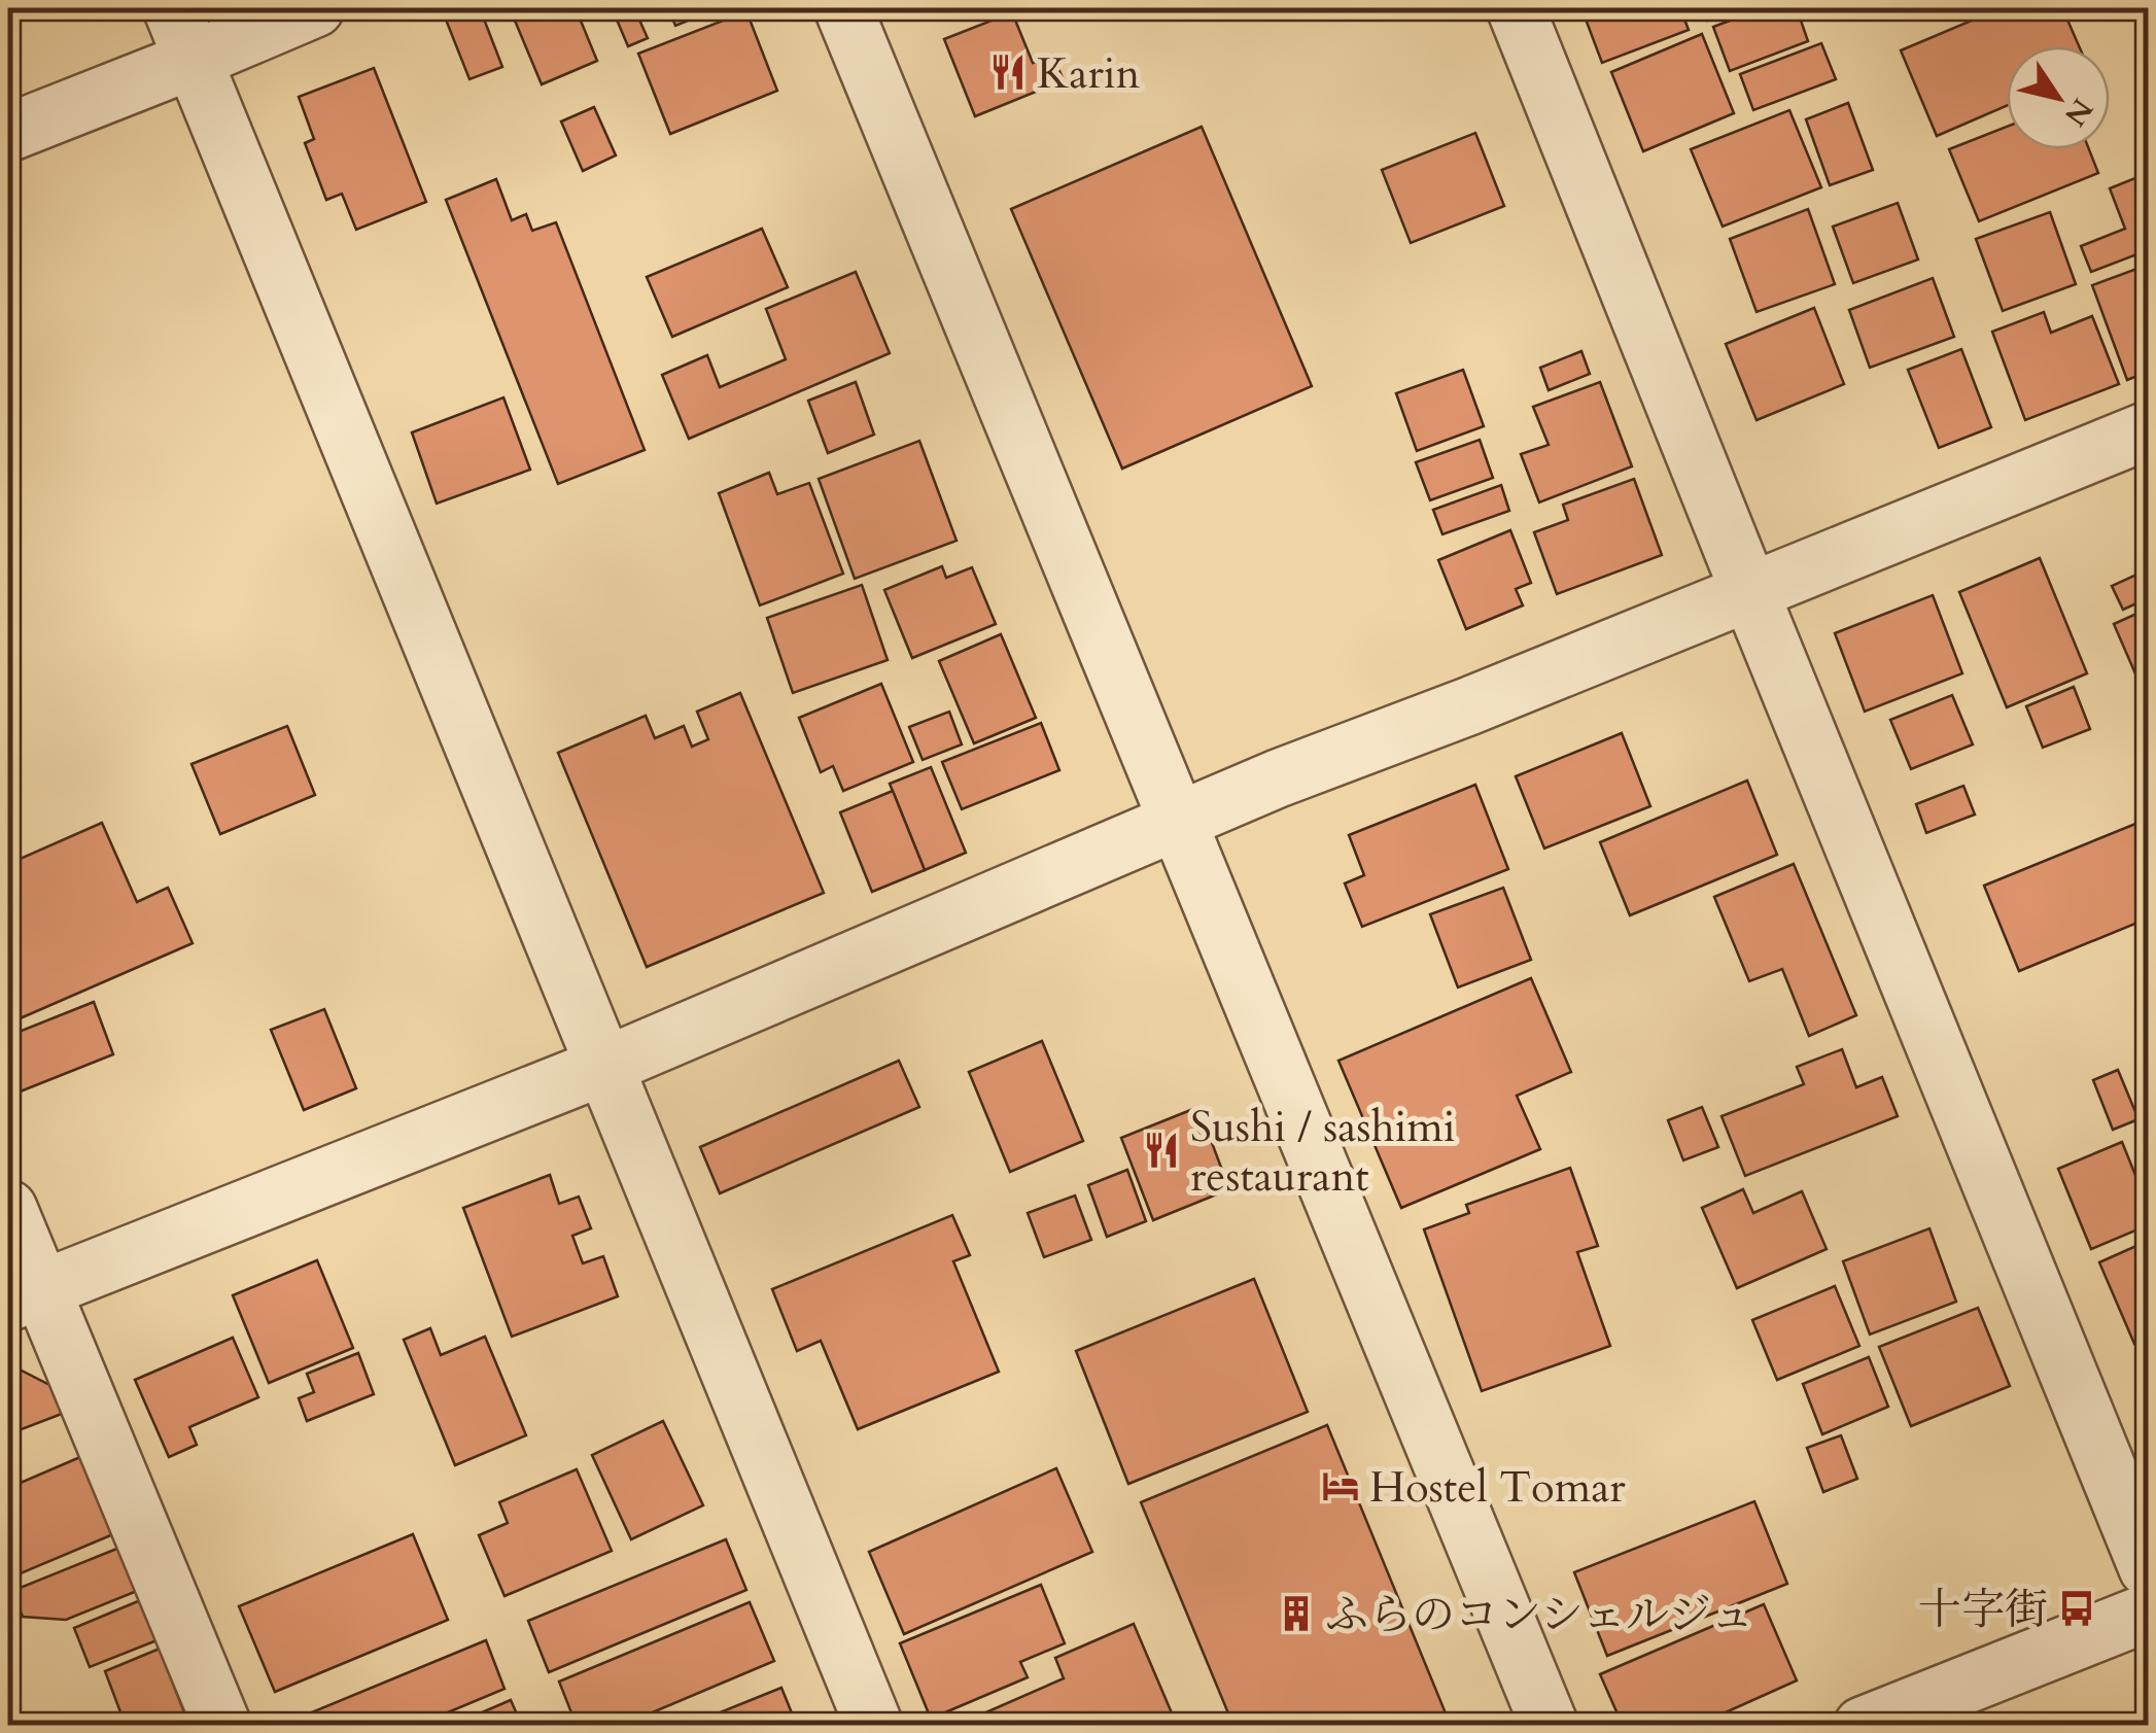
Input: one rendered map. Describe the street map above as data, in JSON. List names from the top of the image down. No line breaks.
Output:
{"places":{"restaurant":["Karin","Sushi / sashimi restaurant"],"hotel":["Hostel Tomar"],"bus stop":["十字街"],"building":["ふらのコンシェルジュ"]},"north":"bottom right"}
